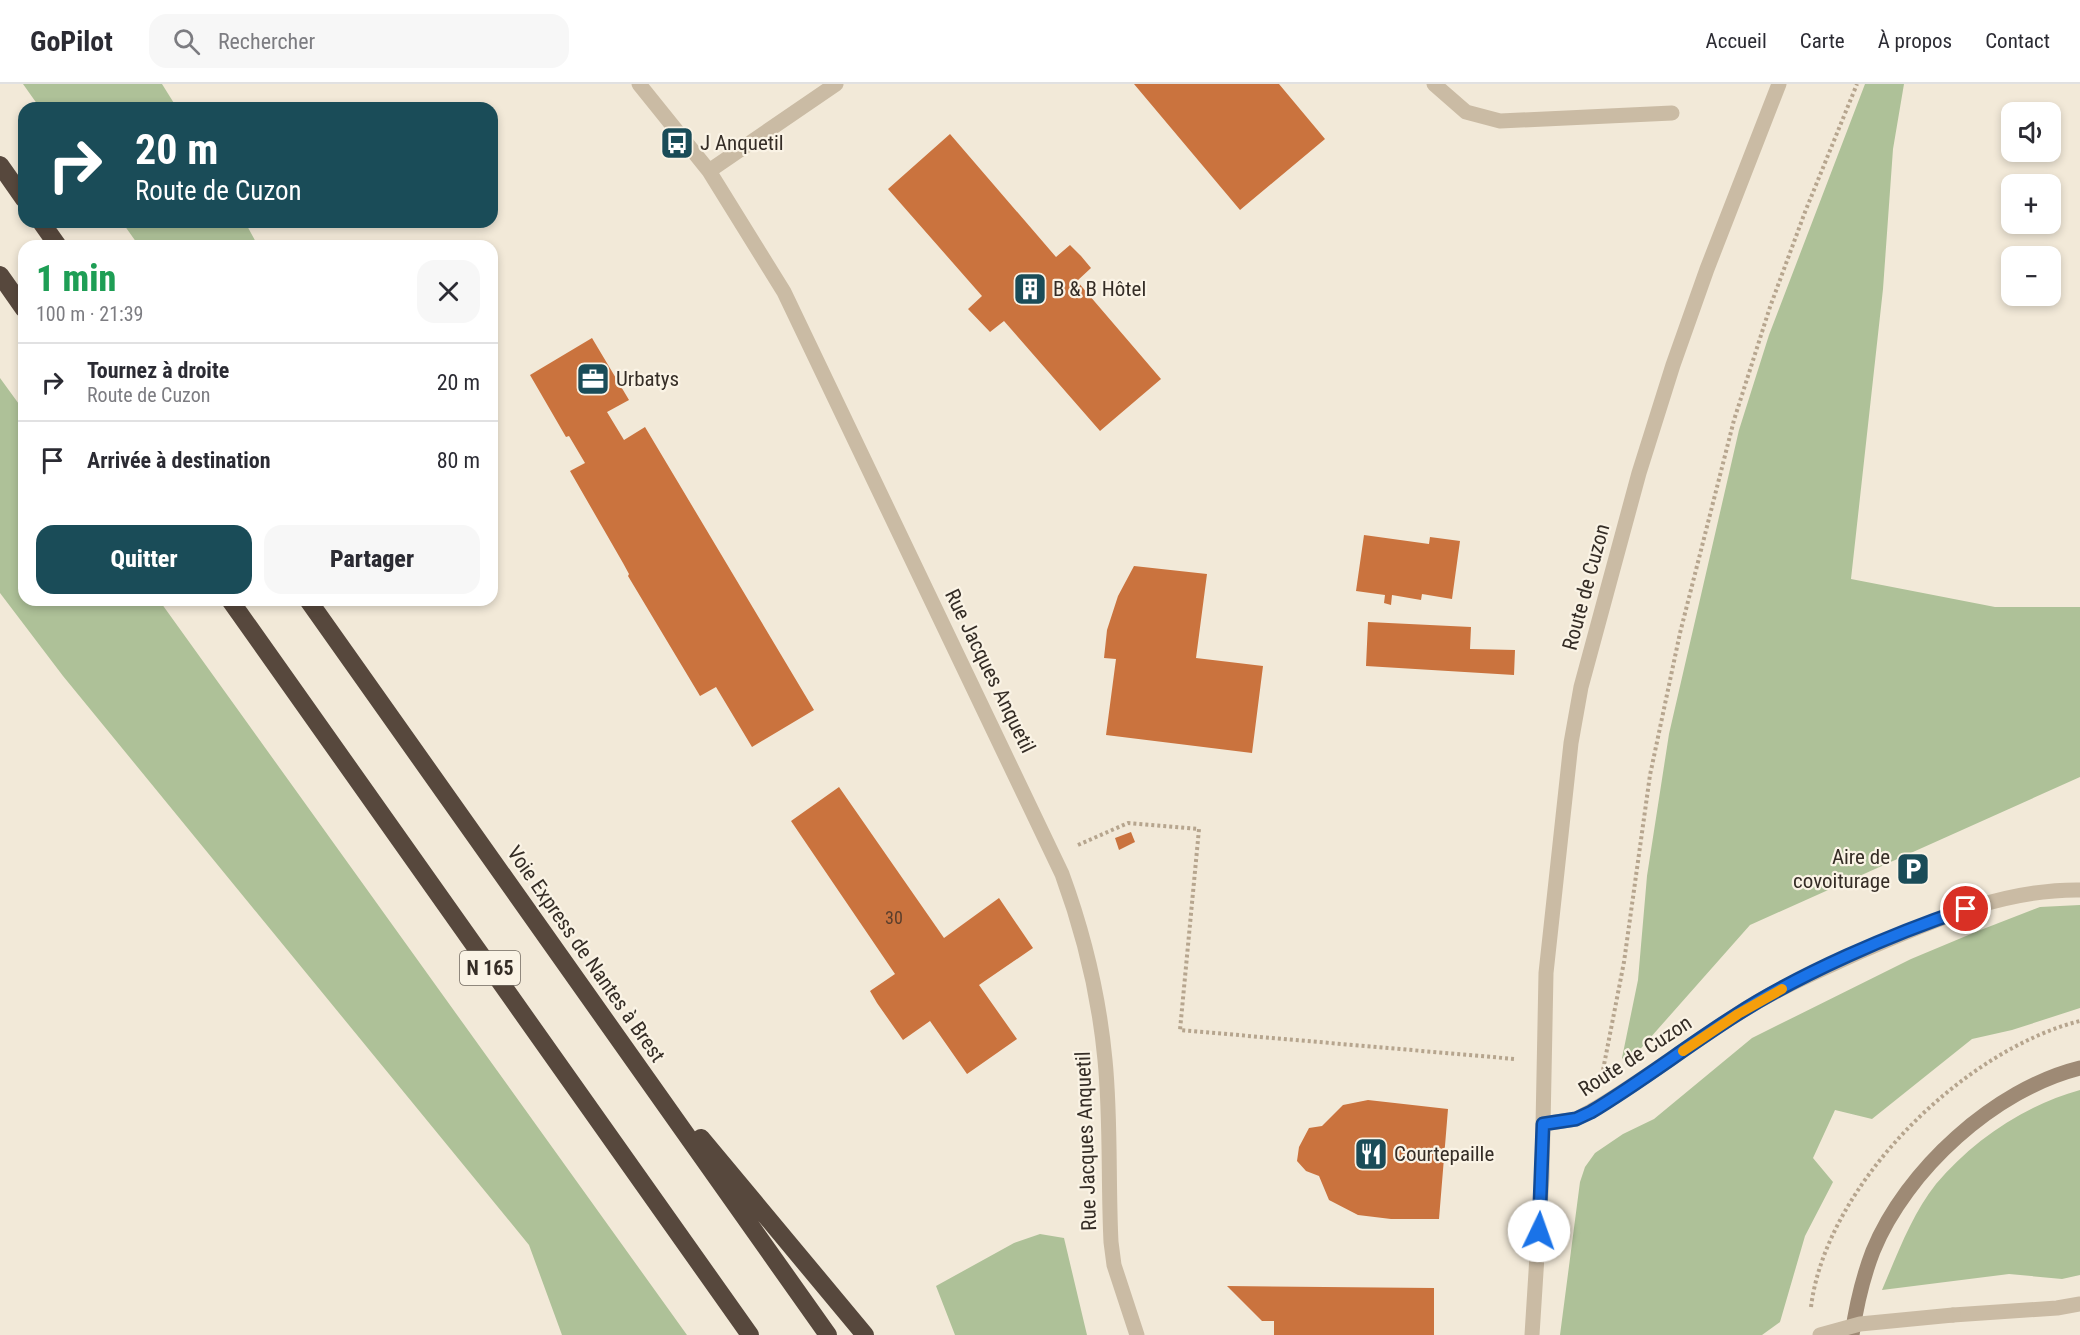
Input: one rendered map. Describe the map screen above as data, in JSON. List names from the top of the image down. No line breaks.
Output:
{"streets":{"highway":["Voie Express de Nantes à Brest","N 165"],"street":["Route de Cuzon","Rue Jacques Anquetil"]},"places":{"bus stop":["J Anquetil"],"building":["B & B Hôtel"],"office":["Urbatys"],"parking":["Aire de covoiturage"],"restaurant":["Courtepaille"]},"house_numbers":["30"],"page":{"header":"GoPilot","search":"Rechercher","nav":["Accueil","Carte","À propos","Contact"],"map_buttons":["+","−"],"turn":["20 m","Route de Cuzon"],"heading":["1 min","100 m · 21:39"],"list":[{"name":"Tournez à droite","note":"Route de Cuzon","value":"20 m"},{"name":"Arrivée à destination","value":"80 m"}],"buttons":["Quitter","Partager"]}}
